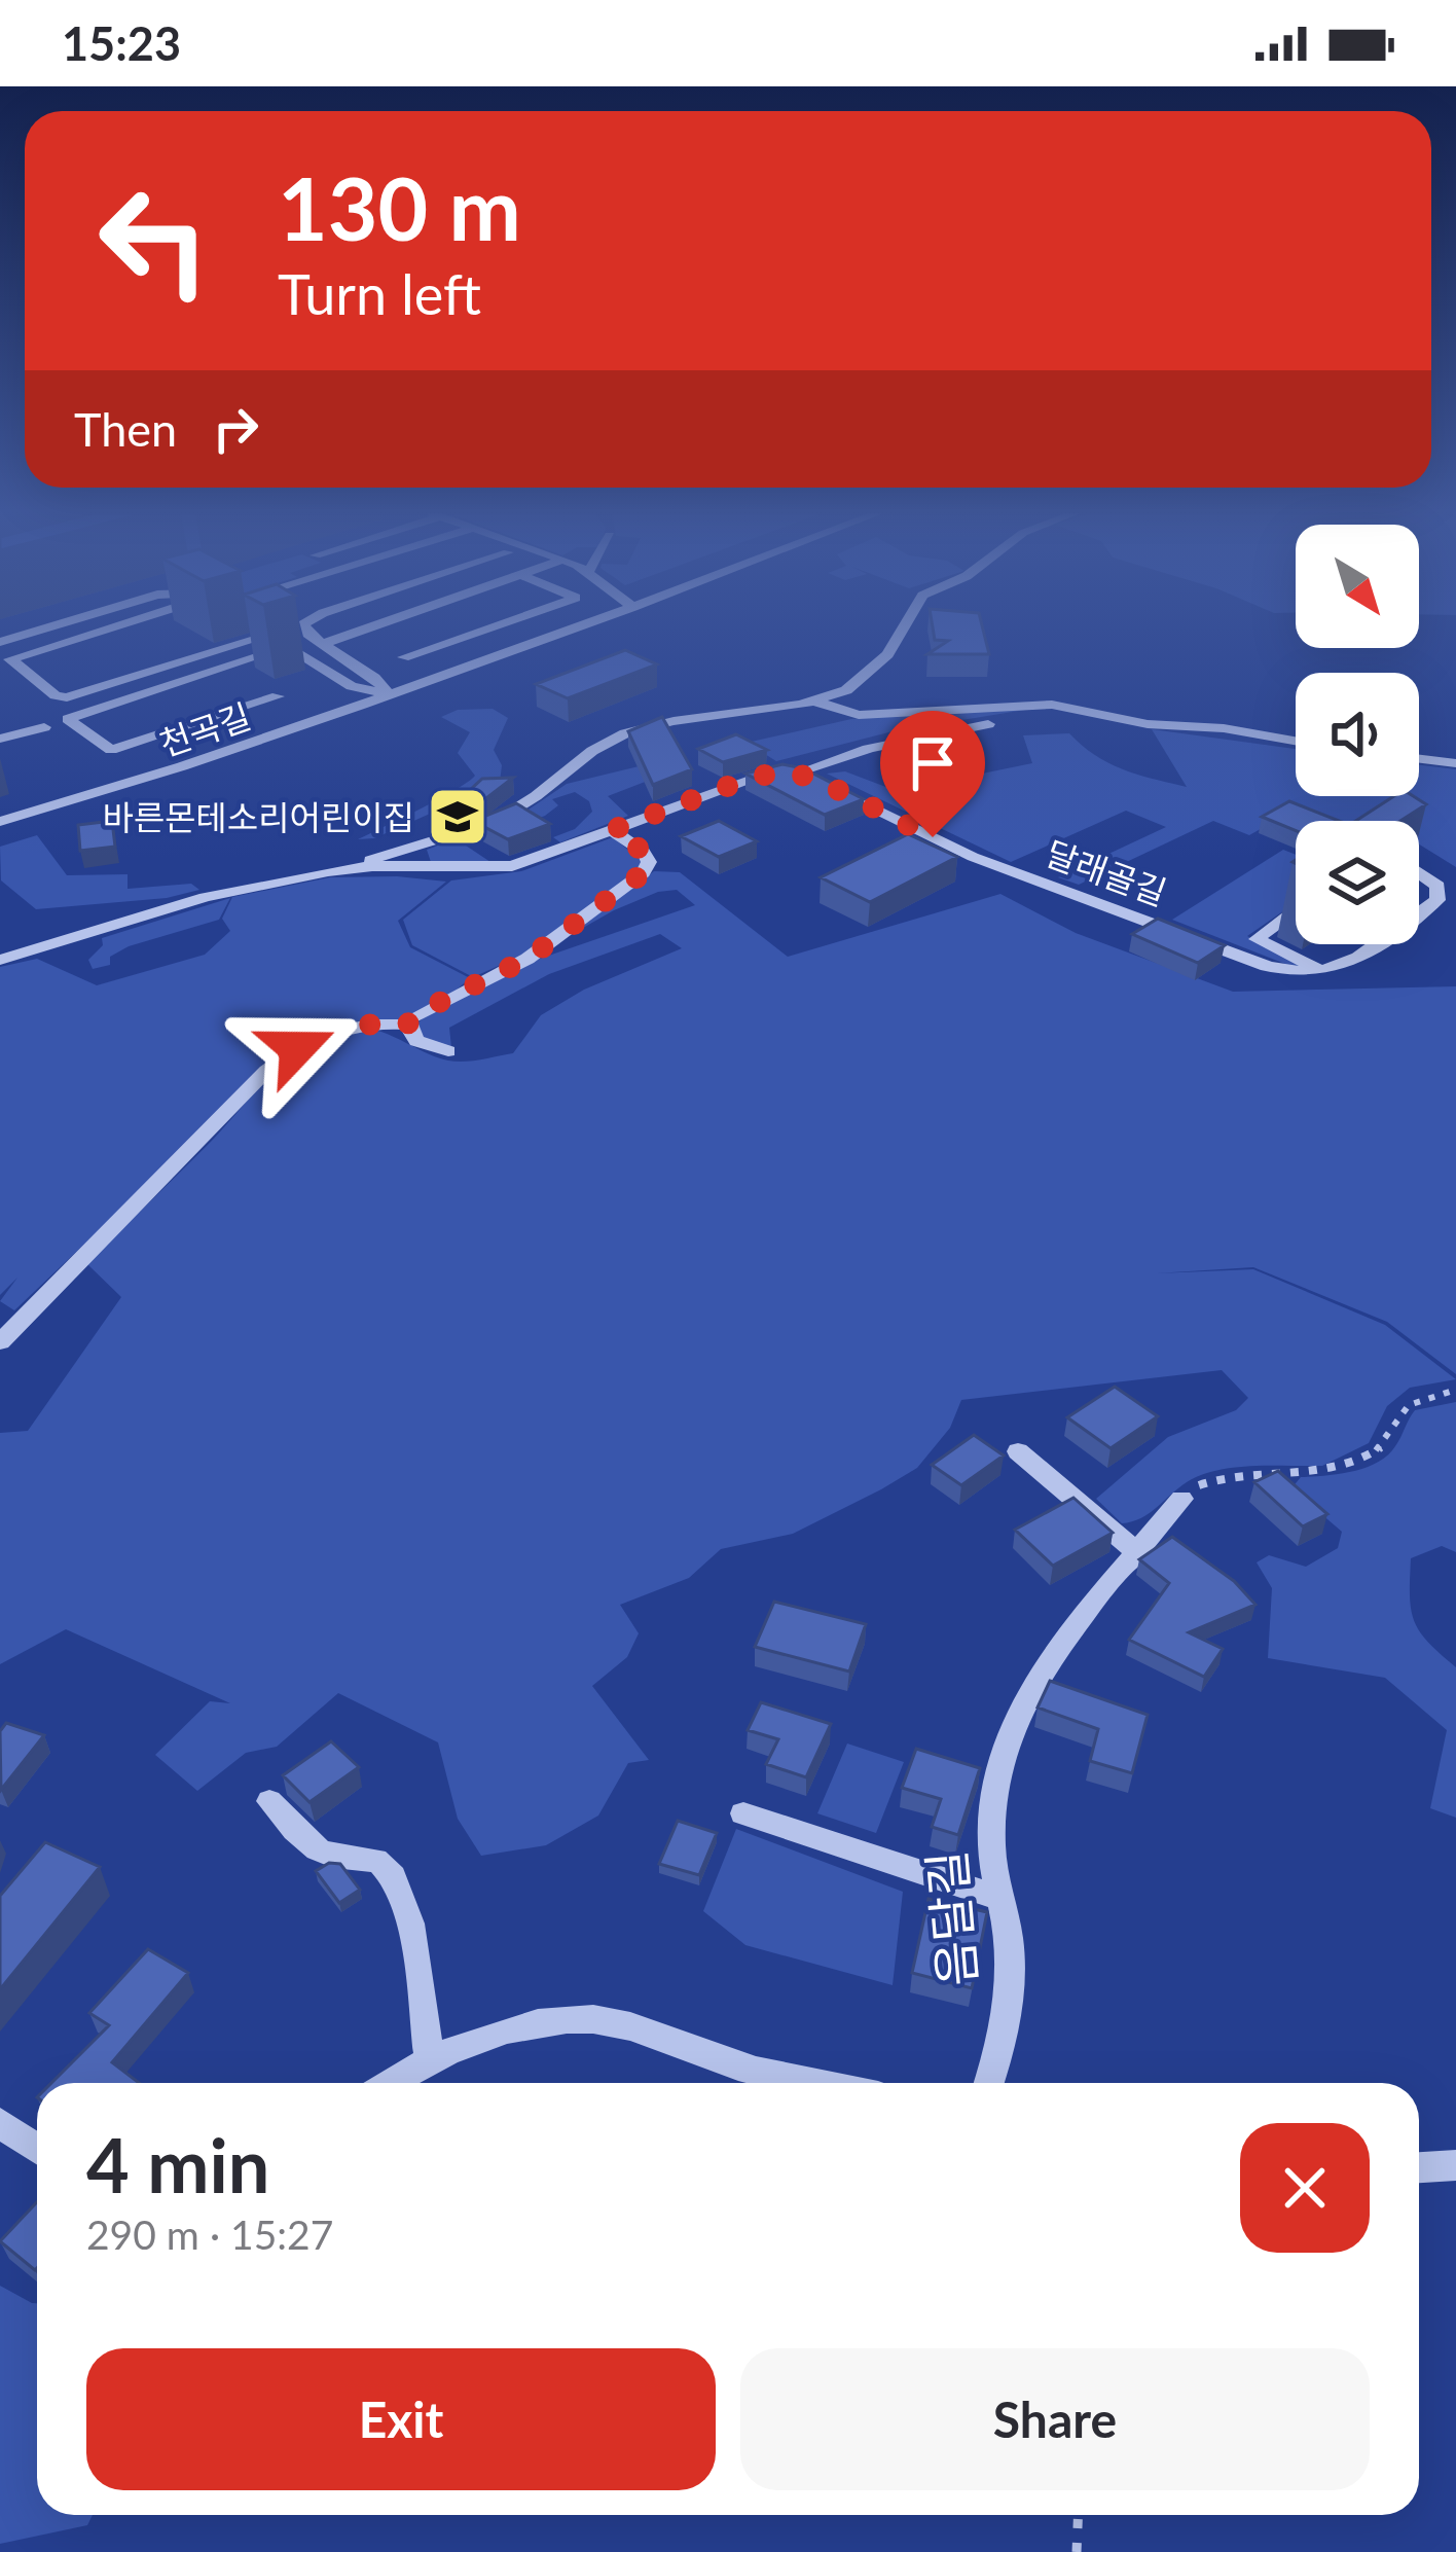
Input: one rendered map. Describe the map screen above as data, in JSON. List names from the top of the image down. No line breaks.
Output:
{"streets":{"street":["천곡길","달래골길","음달길"]},"places":{"school or university":["바른몬테소리어린이집"]},"north":"bottom right","page":{"status":"15:23","turn":["130 m","Turn left"],"then":"Then","heading":["4 min","290 m · 15:27"],"buttons":["Exit","Share"]}}
